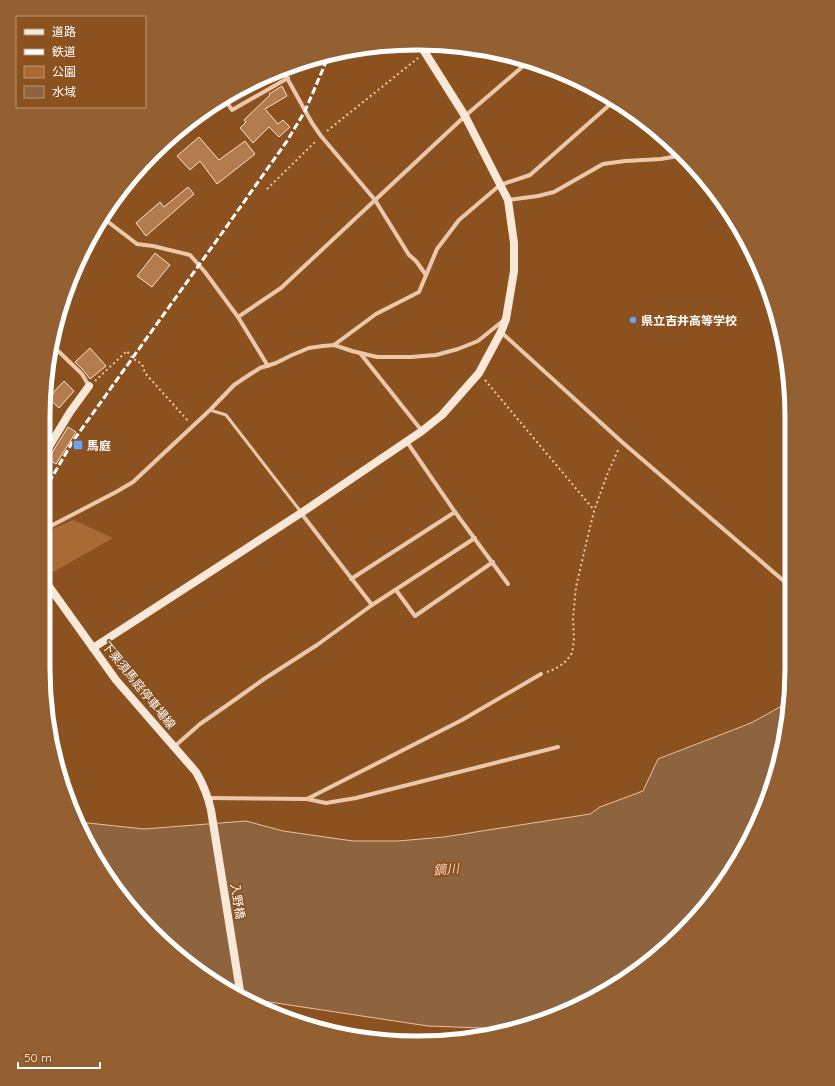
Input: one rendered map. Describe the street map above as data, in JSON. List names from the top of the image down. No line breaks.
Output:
{"streets":{"street":["下栗須馬庭停車場線","入野橋"]},"crossings":[["下栗須馬庭停車場線","入野橋"]],"water":["鏑川"],"places":{"other":["県立吉井高等学校"],"transit":["馬庭"]},"legend":["道路","鉄道","公園","水域"],"scale_bar":"50 m"}
